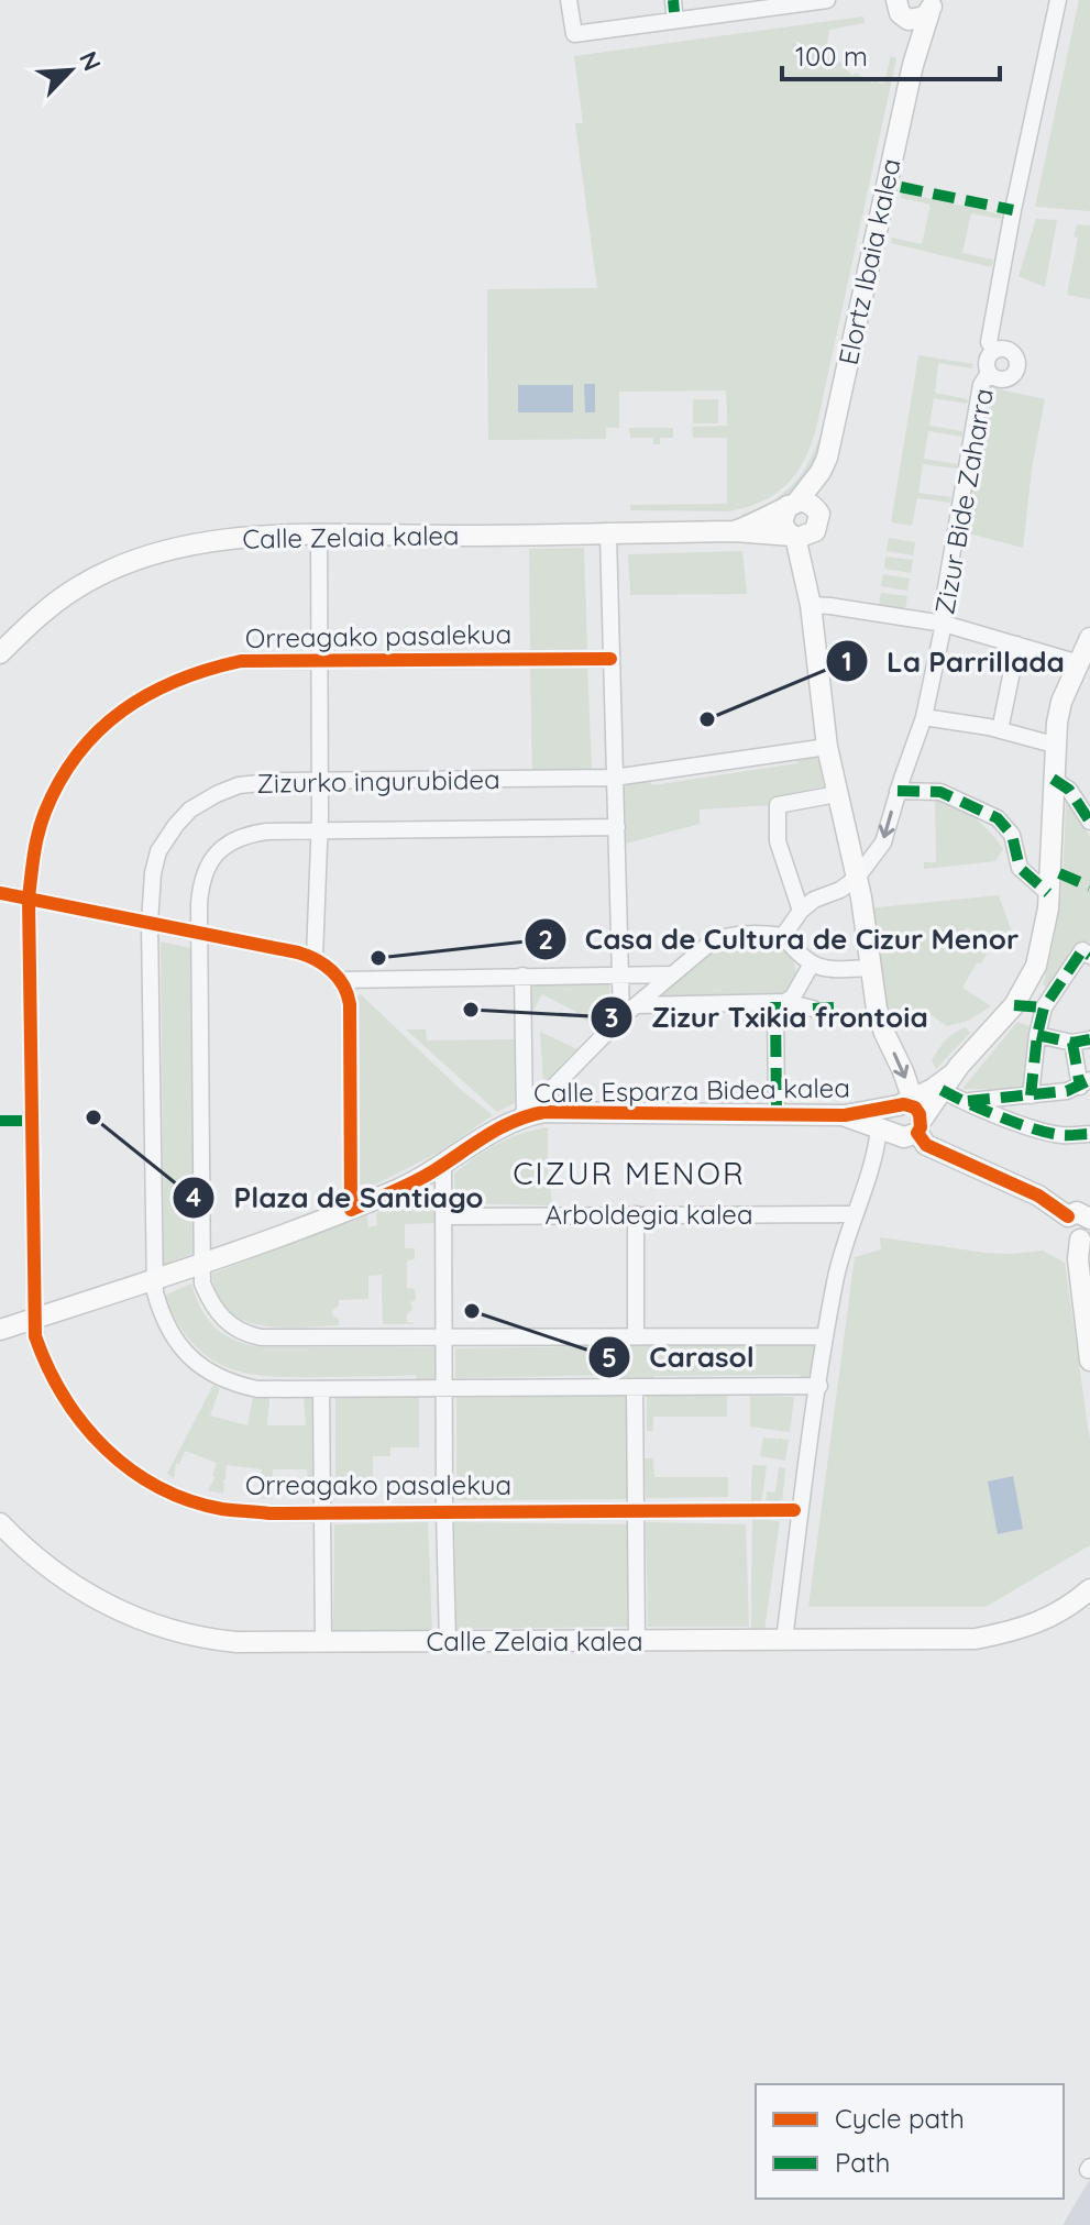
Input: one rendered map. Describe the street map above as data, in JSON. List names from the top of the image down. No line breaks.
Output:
{"streets":{"street":["Elortz Ibaia kalea","Zizur Bide Zaharra","Calle Zelaia kalea","Orreagako pasalekua","Zizurko ingurubidea","Calle Esparza Bidea kalea","Arboldegia kalea"]},"crossings":[["Elortz Ibaia kalea","Zizur Bide Zaharra"],["Elortz Ibaia kalea","Calle Zelaia kalea"],["Elortz Ibaia kalea","Zizurko ingurubidea"],["Orreagako pasalekua","Calle Esparza Bidea kalea"],["Zizurko ingurubidea","Calle Esparza Bidea kalea"]],"districts":["CIZUR MENOR"],"places":["La Parrillada","Casa de Cultura de Cizur Menor","Zizur Txikia frontoia","Plaza de Santiago","Carasol"],"legend":["Cycle path","Path"],"scale_bar":"100 m","north":"top right"}
